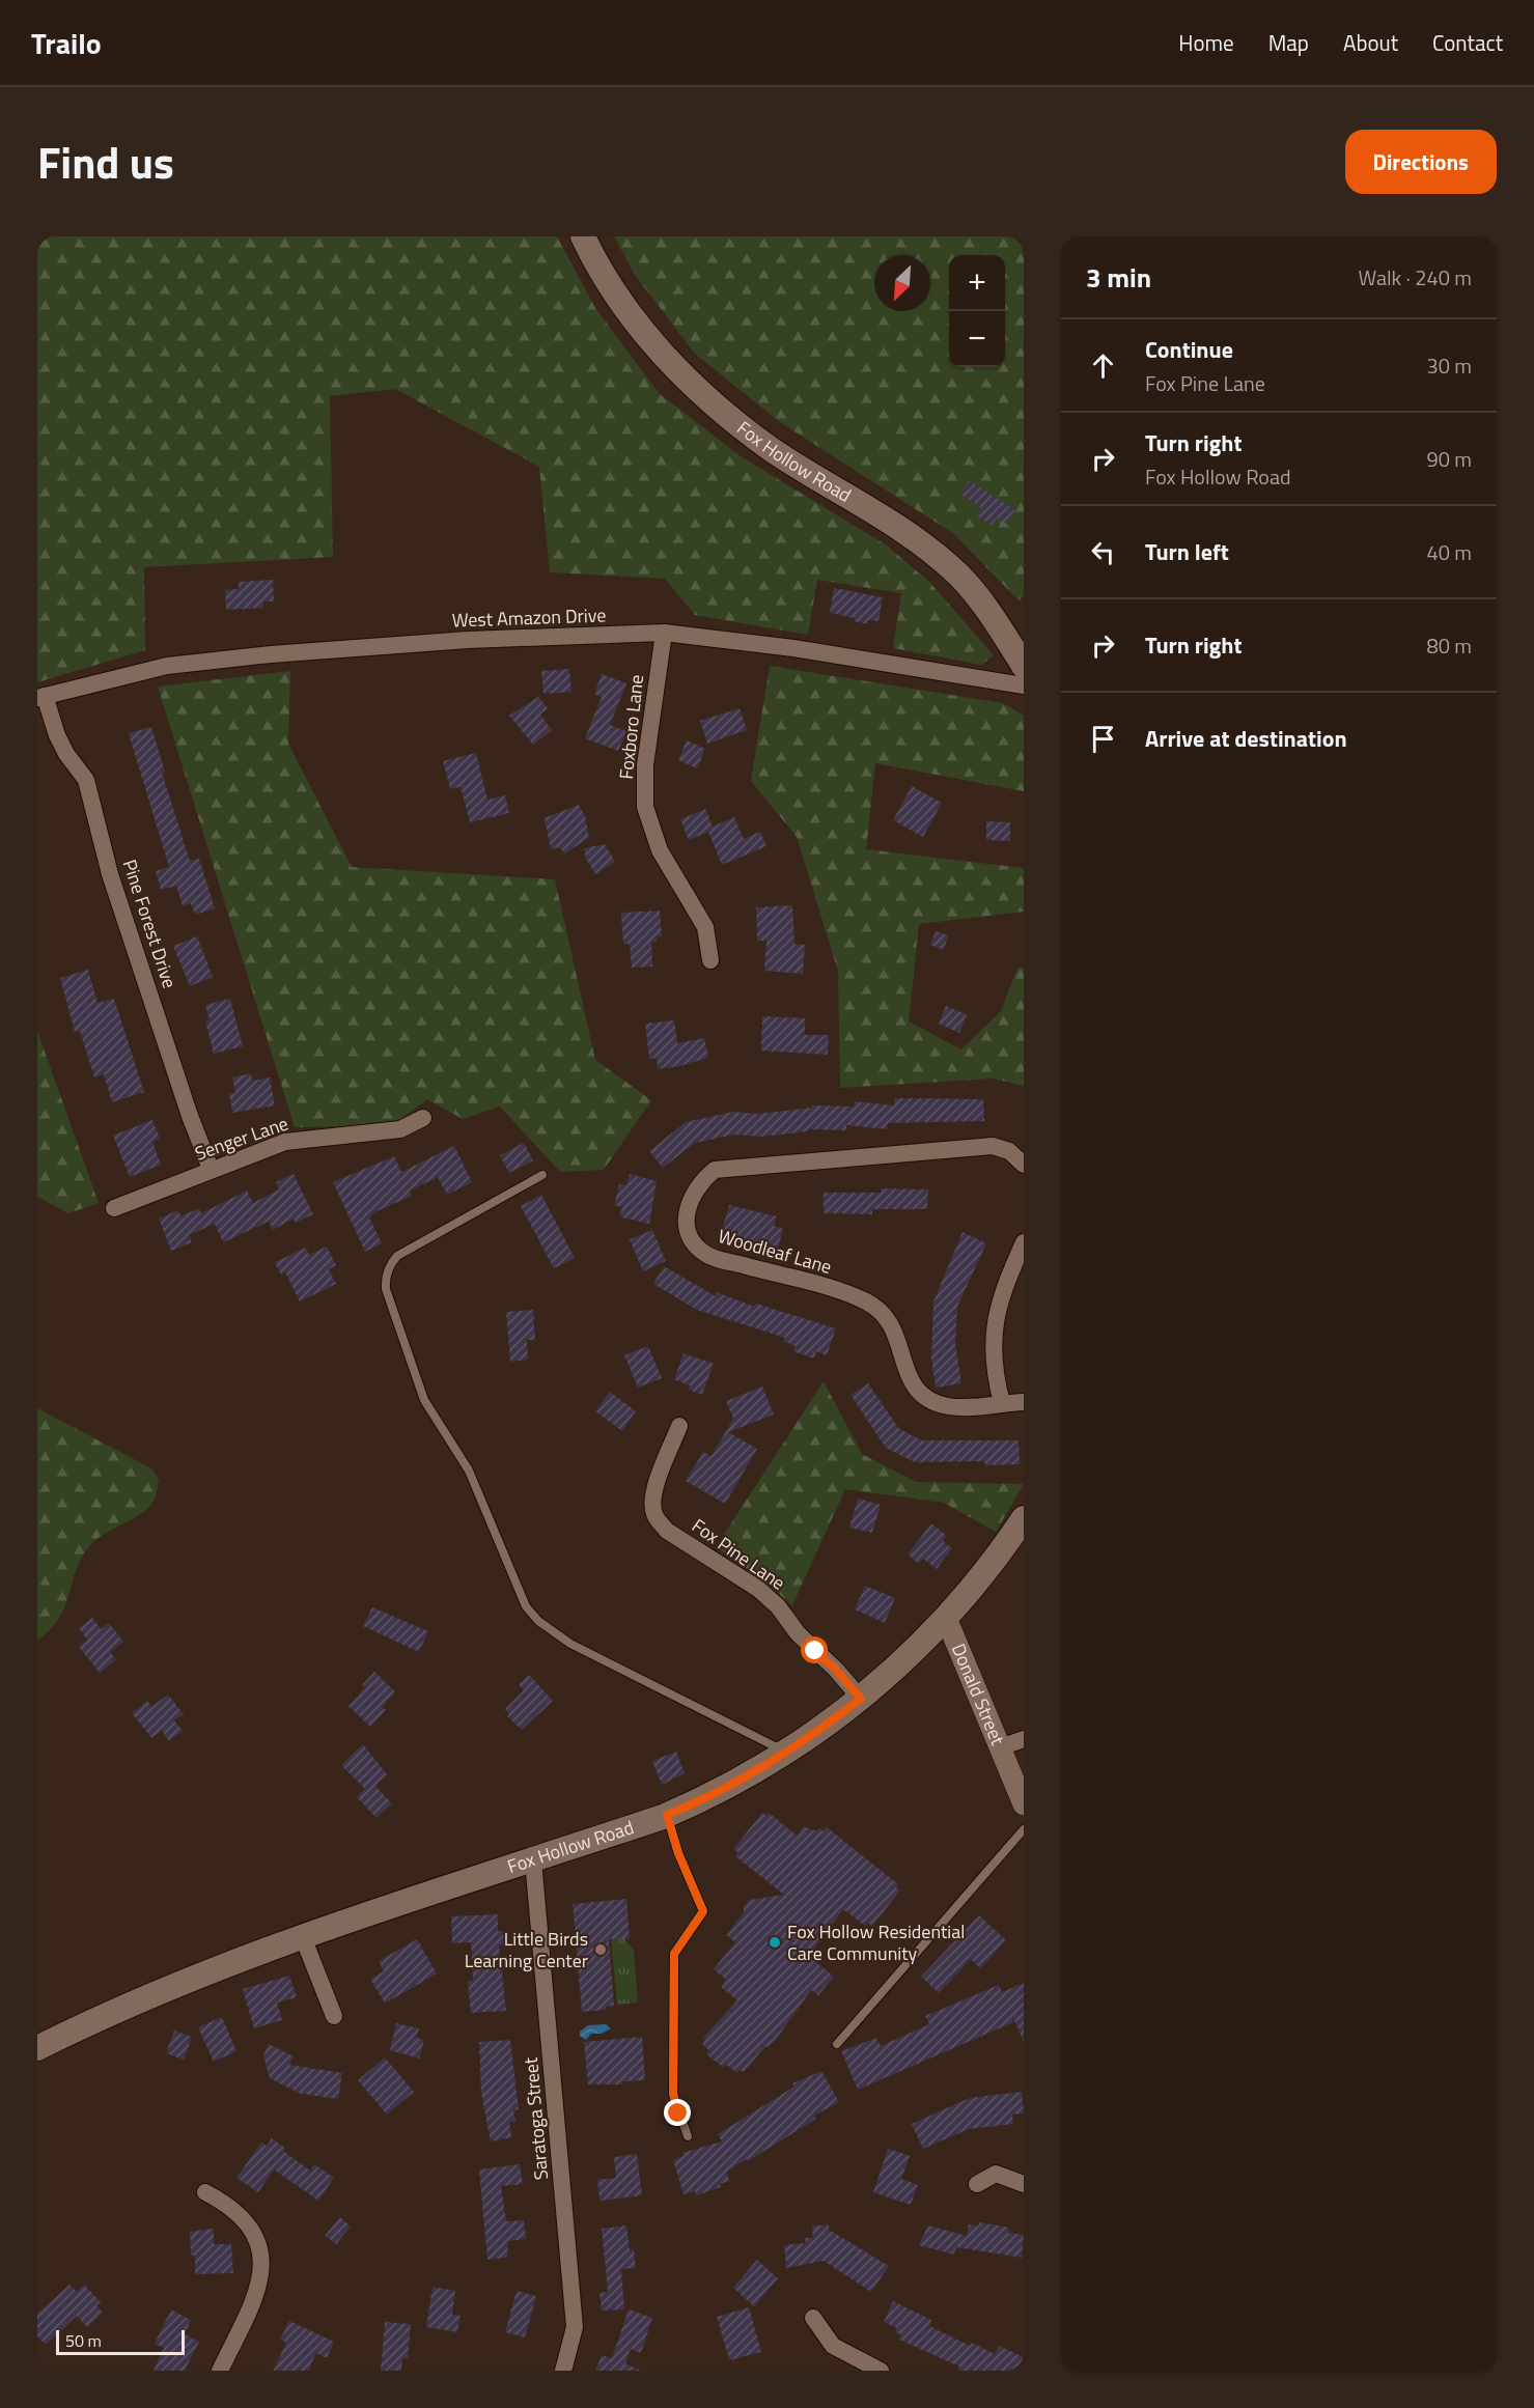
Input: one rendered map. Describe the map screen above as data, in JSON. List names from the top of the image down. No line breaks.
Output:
{"streets":{"main road":["Fox Hollow Road"],"street":["West Amazon Drive","Foxboro Lane","Pine Forest Drive","Senger Lane","Woodleaf Lane","Fox Pine Lane","Donald Street","Saratoga Street"]},"crossings":[["Fox Hollow Road","Fox Pine Lane"],["Fox Hollow Road","Donald Street"],["Fox Hollow Road","Saratoga Street"],["West Amazon Drive","Foxboro Lane"],["West Amazon Drive","Pine Forest Drive"],["Pine Forest Drive","Senger Lane"]],"places":["Fox Hollow Residential Care Community","Little Birds Learning Center"],"scale_bar":"50 m","north":"bottom left","page":{"header":"Trailo","nav":["Home","Map","About","Contact"],"title":"Find us","buttons":"Directions","heading":["3 min","Walk · 240 m"],"map_buttons":["+","−"],"list":[["Continue","Fox Pine Lane","30 m"],["Turn right","Fox Hollow Road","90 m"],["Turn left","40 m"],["Turn right","80 m"],"Arrive at destination"],"scale":"50 m"}}
